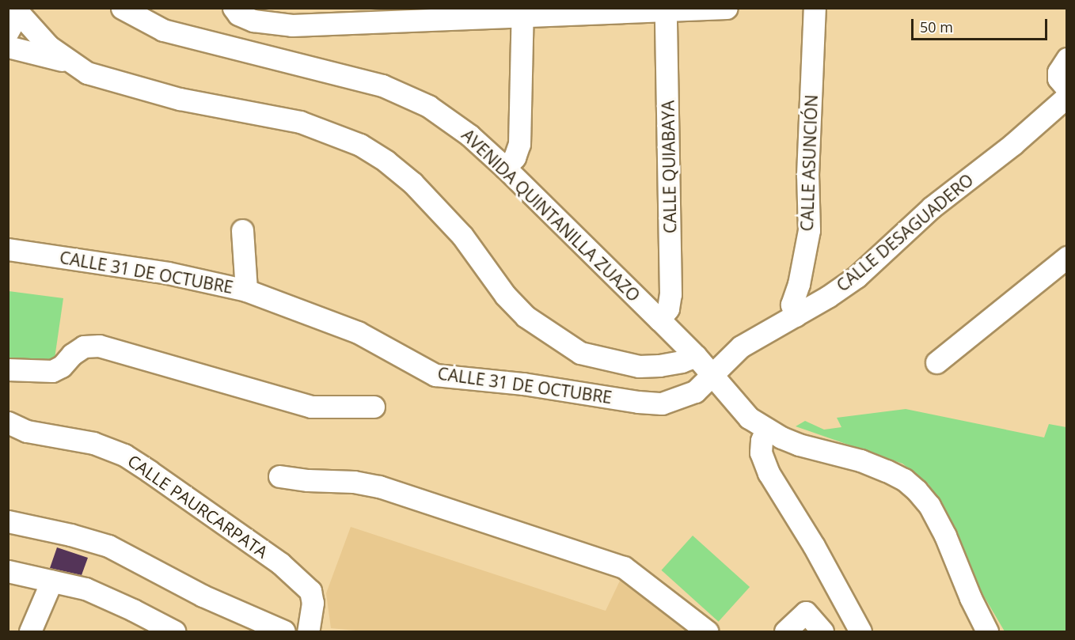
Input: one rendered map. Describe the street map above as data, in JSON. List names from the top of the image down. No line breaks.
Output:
{"streets":{"street":["CALLE ASUNCIÓN","CALLE QUIABAYA","AVENIDA QUINTANILLA ZUAZO","CALLE DESAGUADERO","CALLE 31 DE OCTUBRE","CALLE PAURCARPATA"]},"crossings":[["CALLE ASUNCIÓN","CALLE DESAGUADERO"],["CALLE QUIABAYA","AVENIDA QUINTANILLA ZUAZO"],["AVENIDA QUINTANILLA ZUAZO","CALLE DESAGUADERO"],["AVENIDA QUINTANILLA ZUAZO","CALLE 31 DE OCTUBRE"],["CALLE DESAGUADERO","CALLE 31 DE OCTUBRE"]],"scale_bar":"50 m"}
